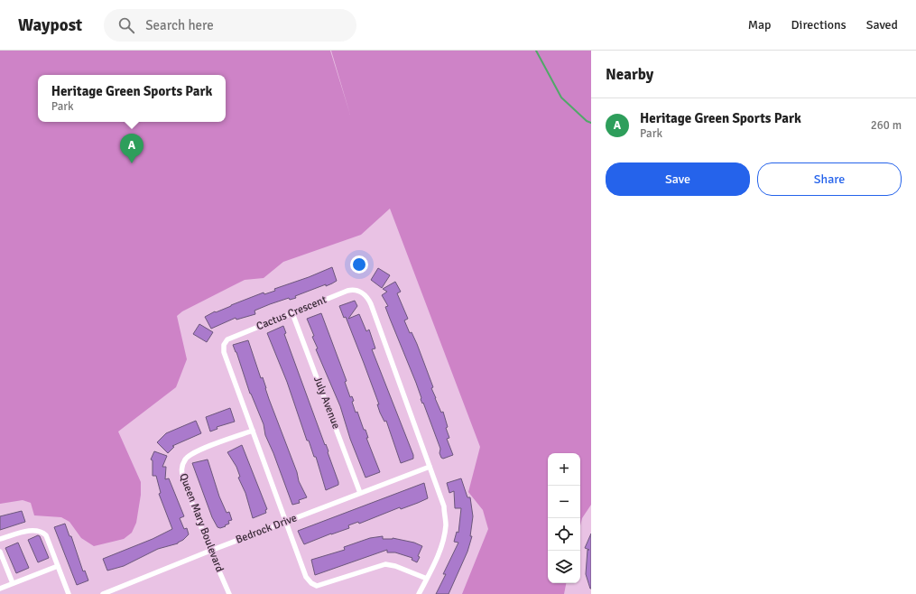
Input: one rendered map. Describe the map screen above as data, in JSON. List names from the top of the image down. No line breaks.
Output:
{"streets":{"street":["Cactus Crescent","July Avenue","Queen Mary Boulevard","Bedrock Drive"]},"crossings":[["Cactus Crescent","July Avenue"],["Cactus Crescent","Queen Mary Boulevard"],["Cactus Crescent","Bedrock Drive"],["July Avenue","Bedrock Drive"],["Queen Mary Boulevard","Bedrock Drive"]],"page":{"header":"Waypost","search":"Search here","nav":["Map","Directions","Saved"],"heading":"Nearby","popup":["Heritage Green Sports Park","Park"],"list":[{"mark":"A","name":"Heritage Green Sports Park","note":"Park","value":"260 m"}],"pins":"A","buttons":["Save","Share"],"map_buttons":["+","−"]}}
